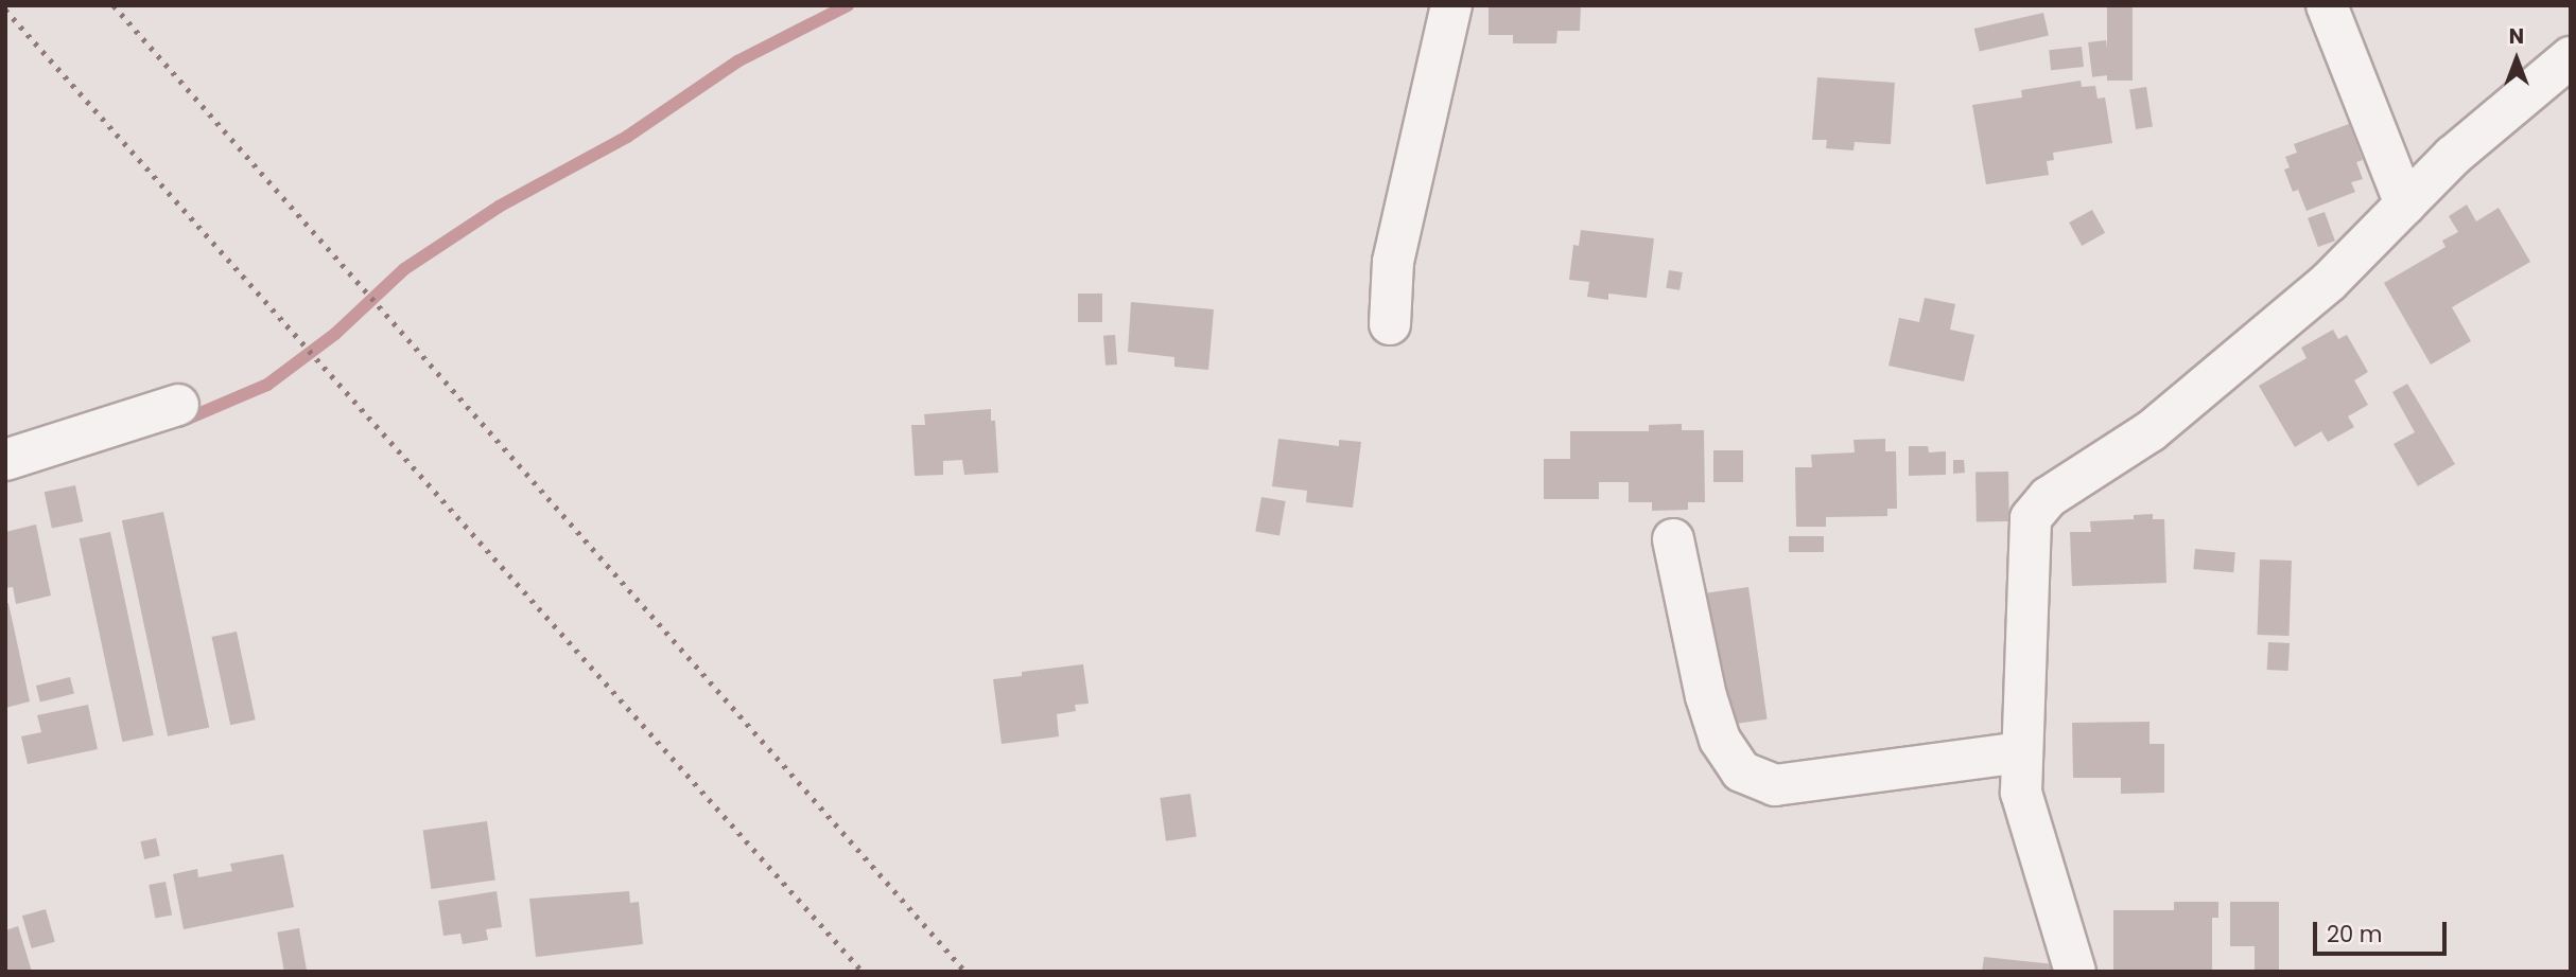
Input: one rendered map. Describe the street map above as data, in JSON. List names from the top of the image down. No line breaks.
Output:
{"scale_bar":"20 m","north":"top"}
